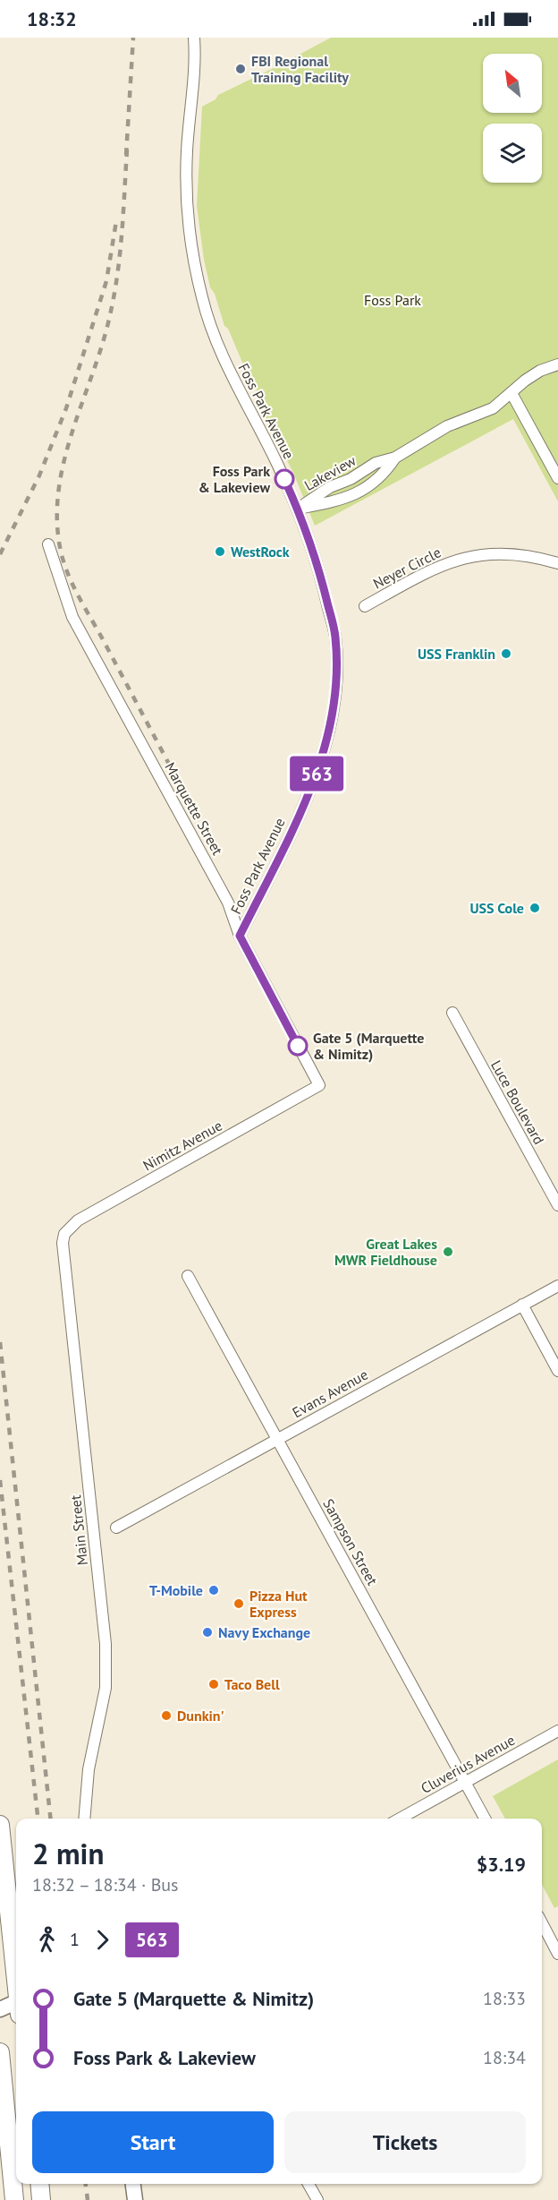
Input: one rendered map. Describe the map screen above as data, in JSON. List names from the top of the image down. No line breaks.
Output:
{"streets":{"street":["Foss Park Avenue","Lakeview","Neyer Circle","Marquette Street","Luce Boulevard","Nimitz Avenue","Evans Avenue","Main Street","Sampson Street","Cluverius Avenue"]},"crossings":[["Foss Park Avenue","Lakeview"],["Foss Park Avenue","Marquette Street"],["Marquette Street","Nimitz Avenue"],["Nimitz Avenue","Main Street"],["Evans Avenue","Sampson Street"],["Sampson Street","Cluverius Avenue"]],"parks":["Foss Park"],"places":["FBI Regional Training Facility","Foss Park & Lakeview","WestRock","USS Franklin","USS Cole","Gate 5 (Marquette & Nimitz)","Great Lakes MWR Fieldhouse","T-Mobile","Pizza Hut Express","Navy Exchange","Taco Bell","Dunkin'"],"lines":["bus line 563"],"north":"top left","page":{"status":"18:32","on_map":"563","heading":["2 min","18:32 – 18:34 · Bus","$3.19"],"legs":["1","563"],"list":[{"name":"Gate 5 (Marquette & Nimitz)","value":"18:33"},{"name":"Foss Park & Lakeview","value":"18:34"}],"buttons":["Start","Tickets"]}}
